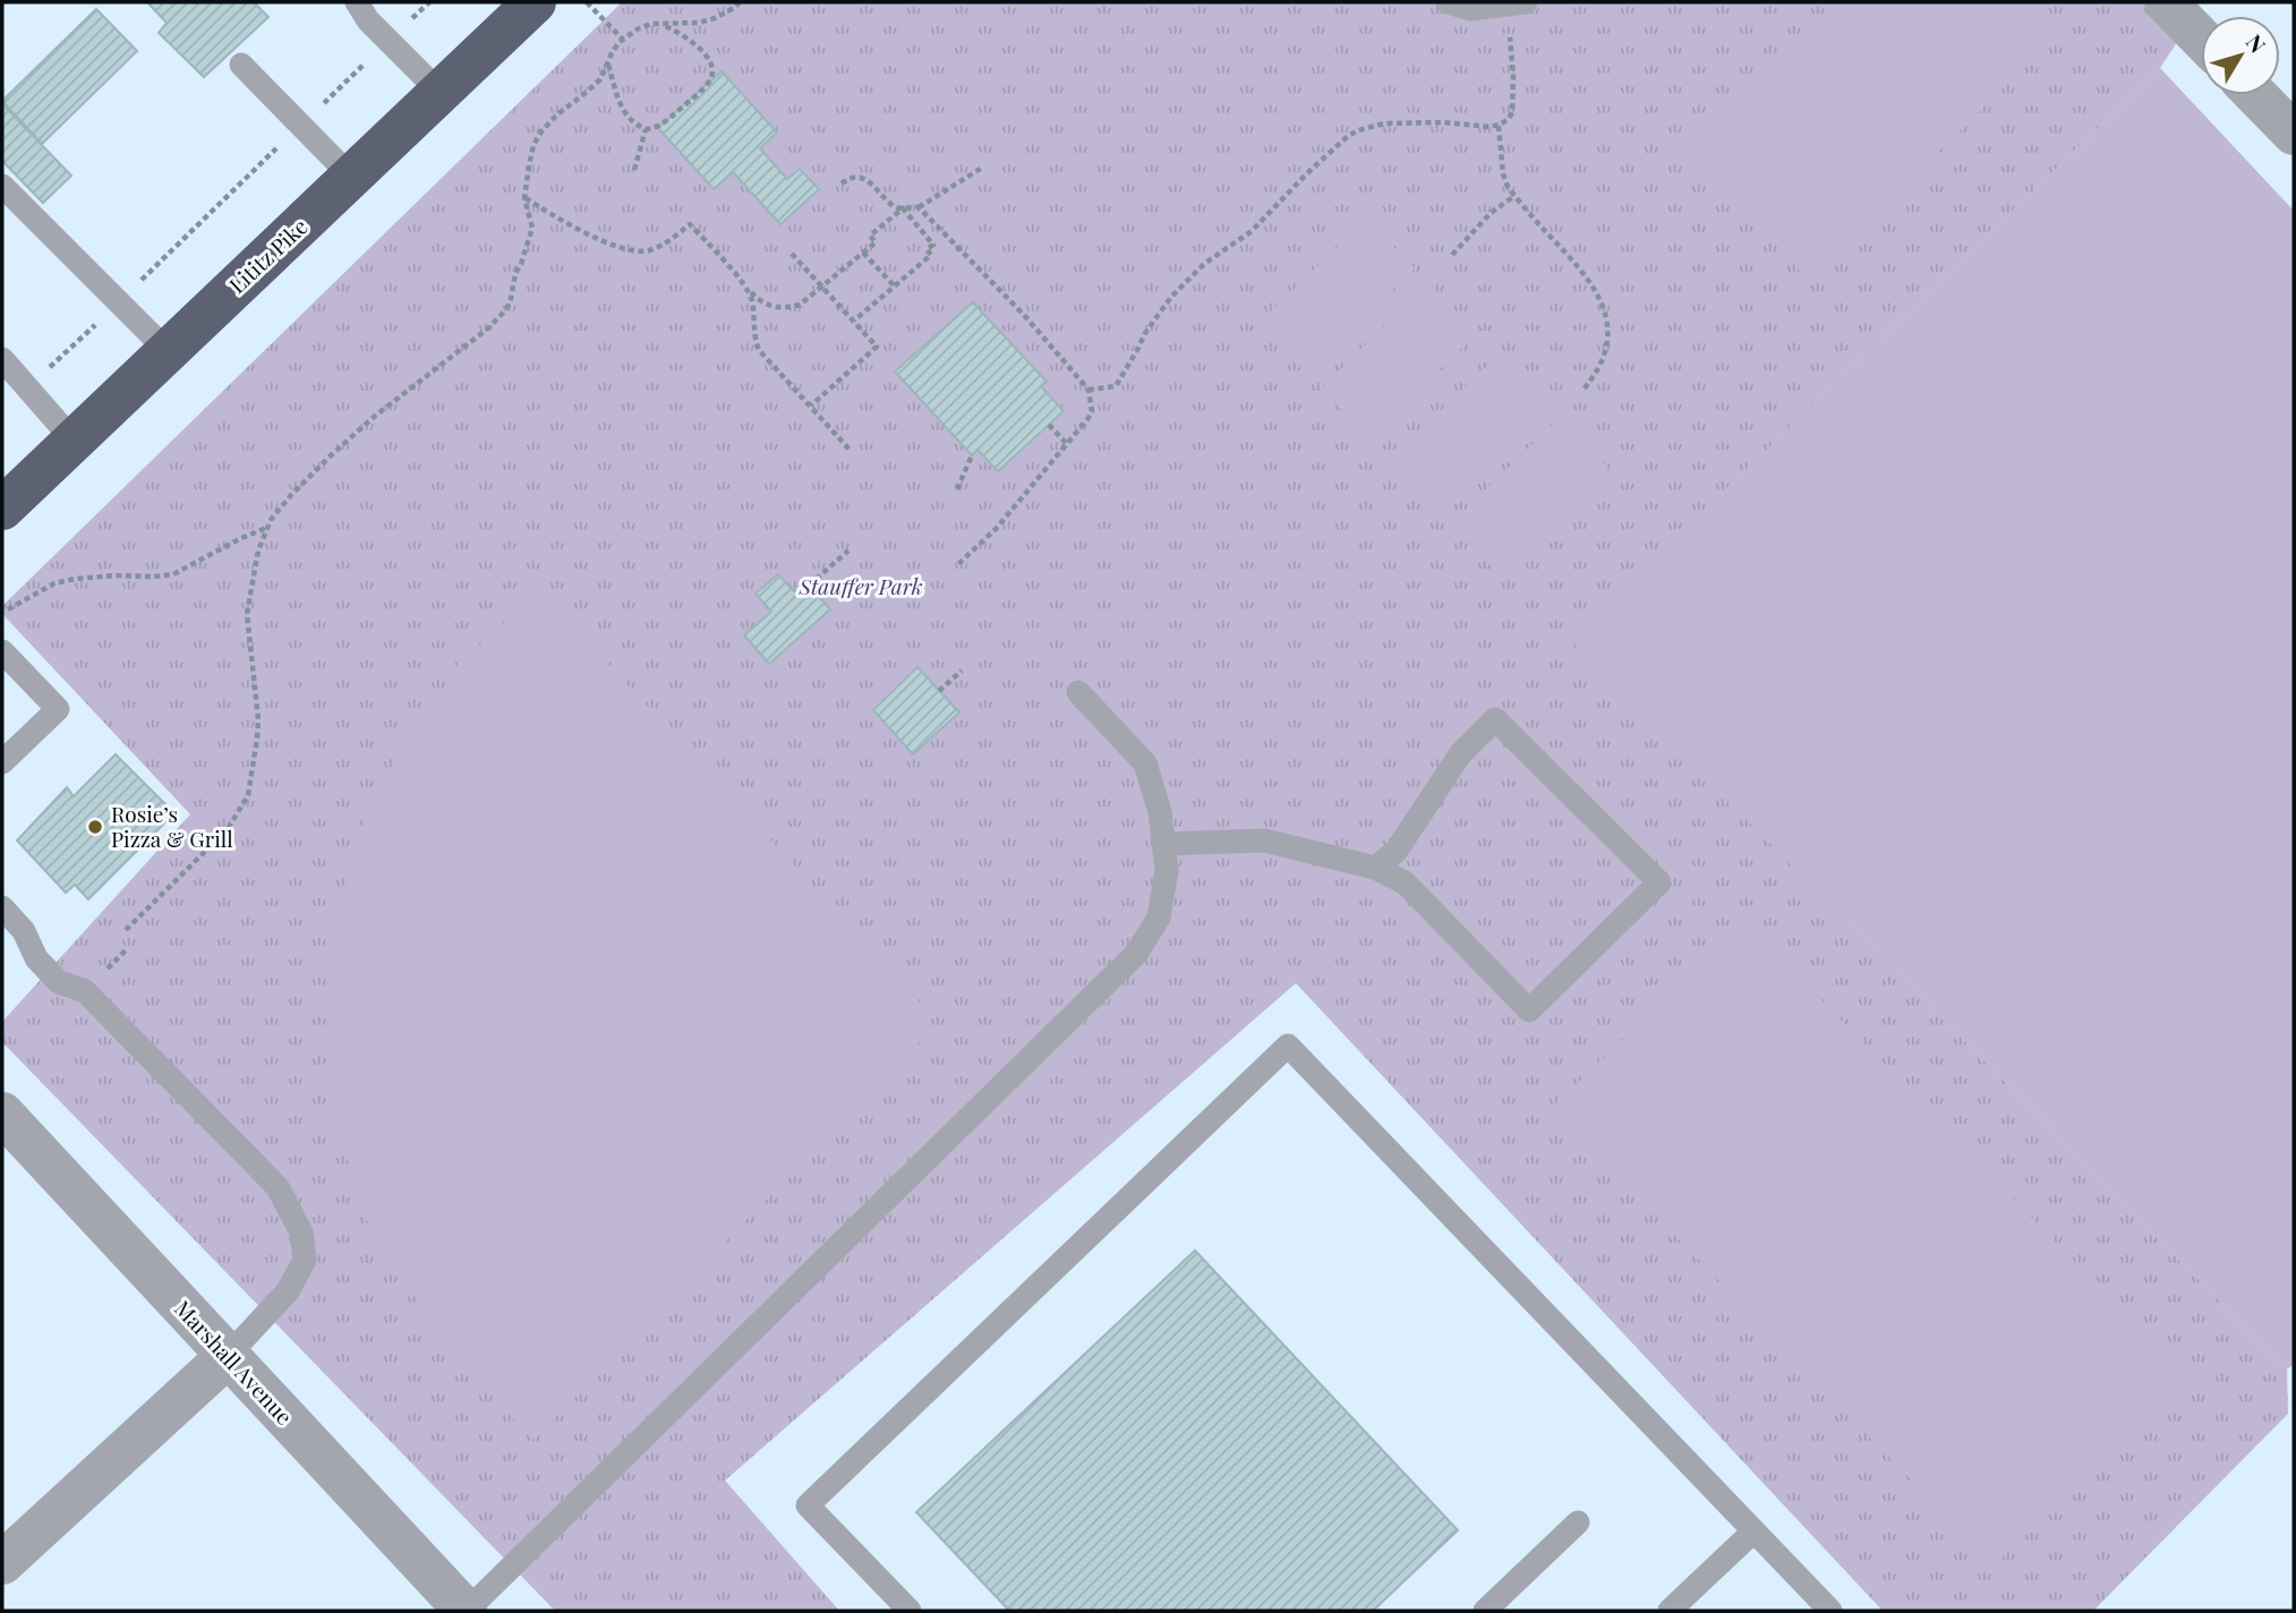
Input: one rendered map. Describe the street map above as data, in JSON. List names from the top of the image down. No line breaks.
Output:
{"streets":{"highway":["Lititz Pike"],"street":["Marshall Avenue"]},"parks":["Stauffer Park"],"places":["Rosie’s Pizza & Grill"],"north":"top right"}
